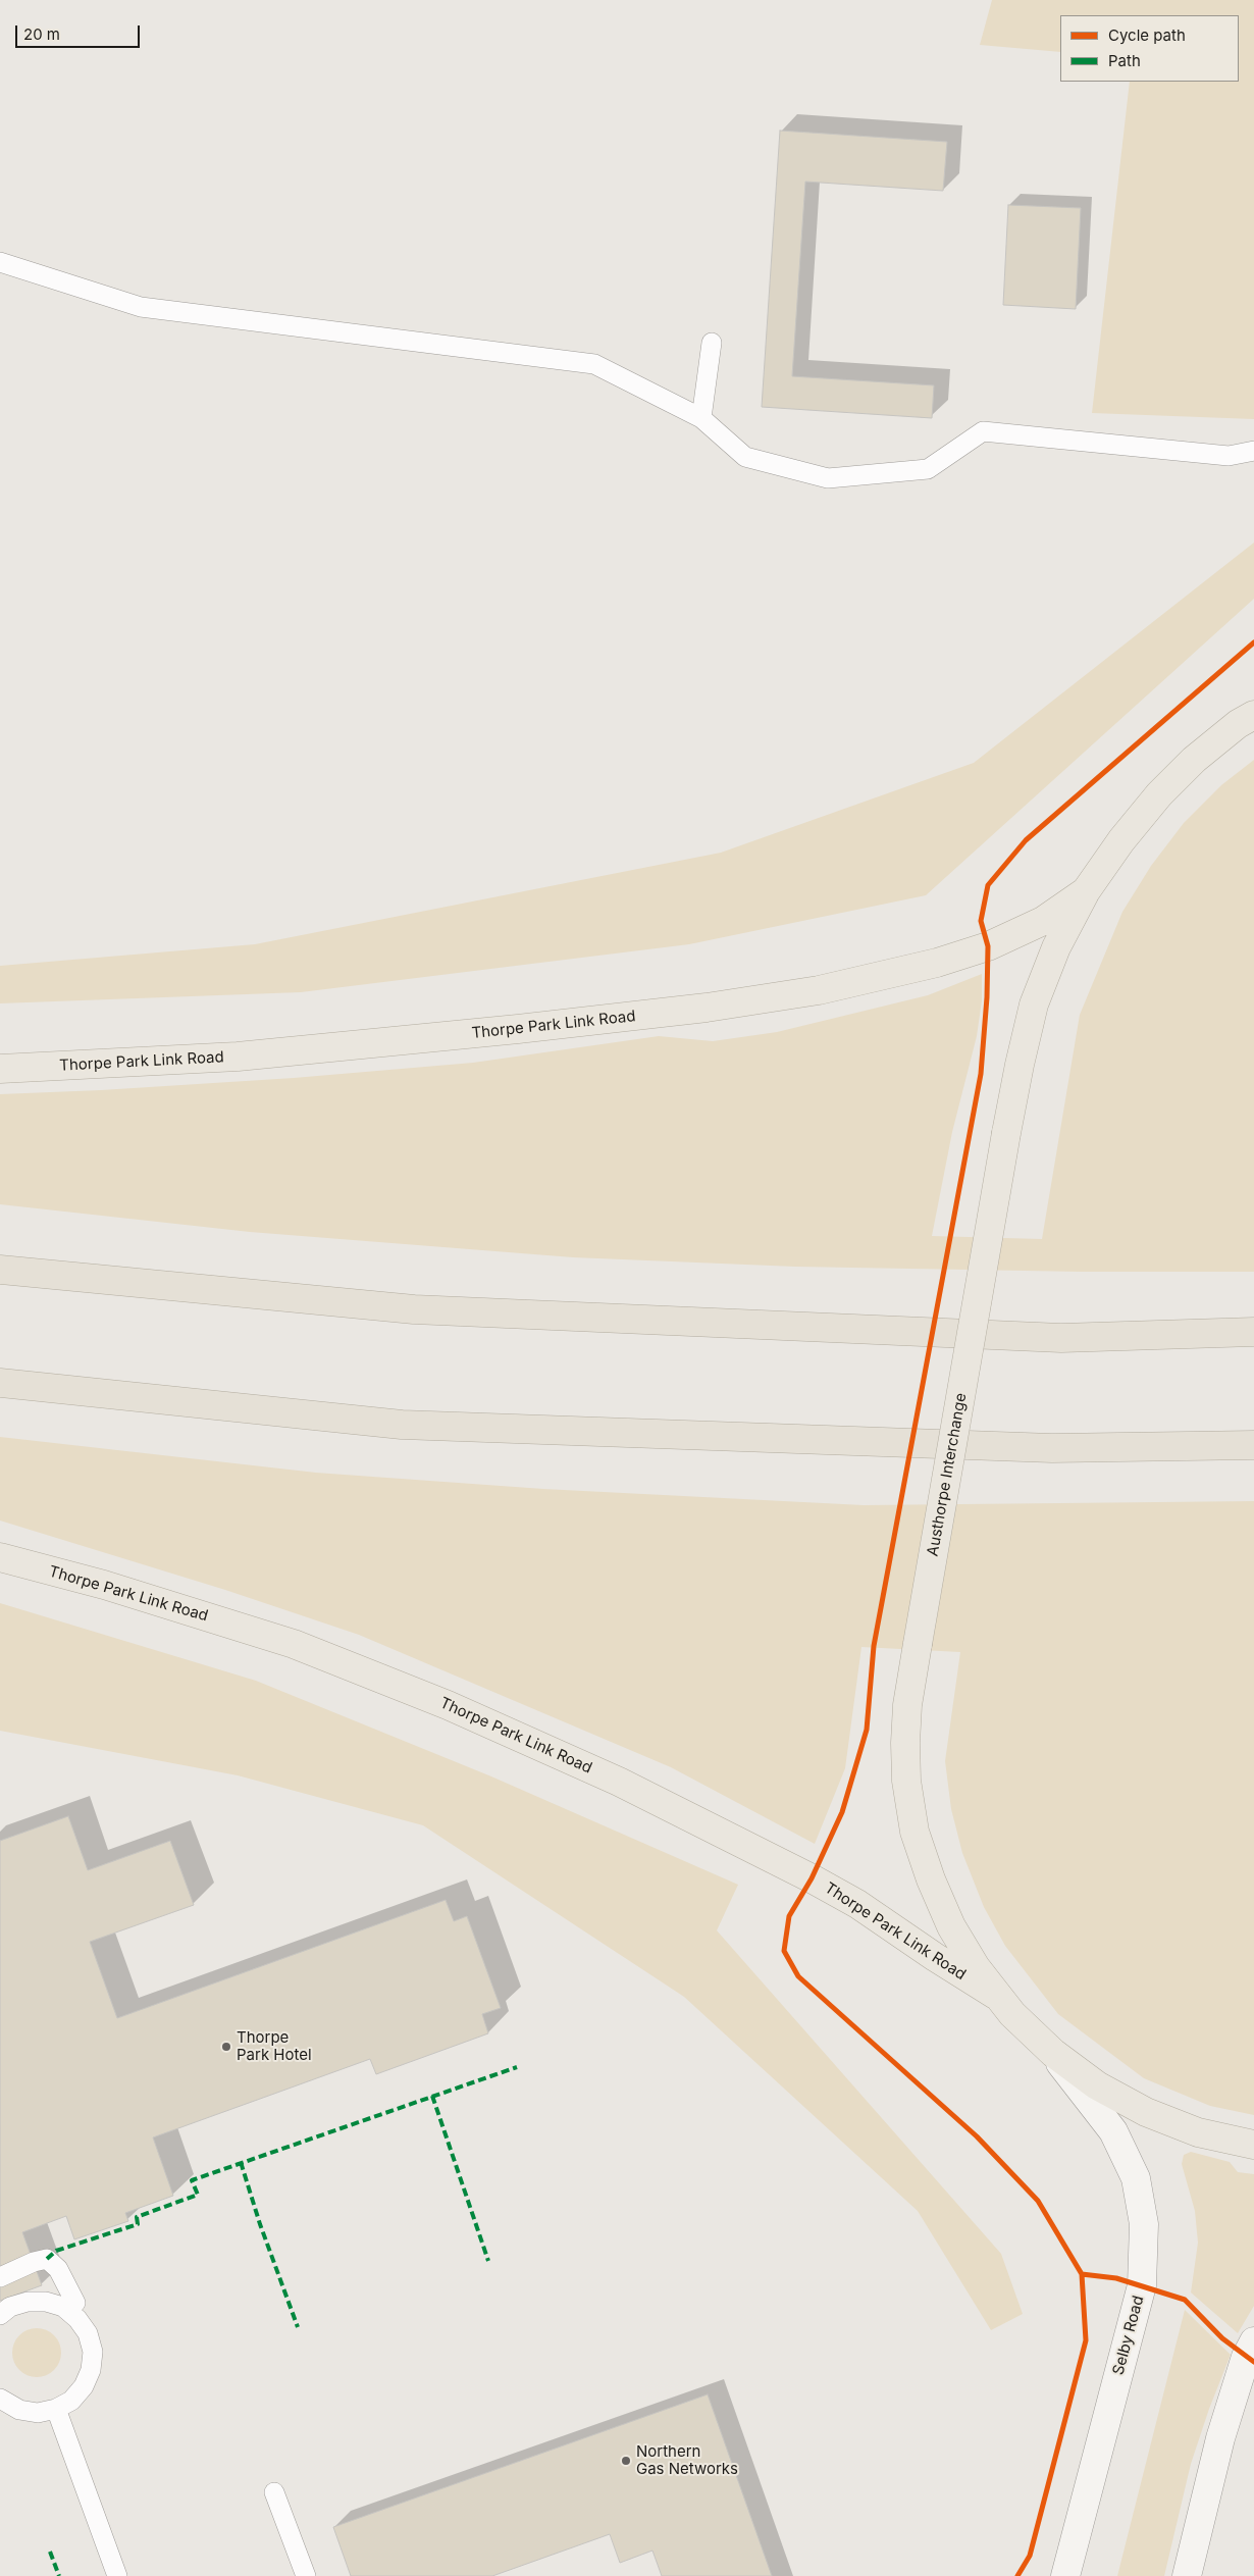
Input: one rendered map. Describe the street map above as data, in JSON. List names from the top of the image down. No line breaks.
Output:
{"streets":{"highway":["Thorpe Park Link Road","Austhorpe Interchange"],"main road":["Selby Road"]},"crossings":[["Thorpe Park Link Road","Austhorpe Interchange"],["Austhorpe Interchange","Selby Road"]],"places":["Thorpe Park Hotel","Northern Gas Networks"],"legend":["Cycle path","Path"],"scale_bar":"20 m"}
